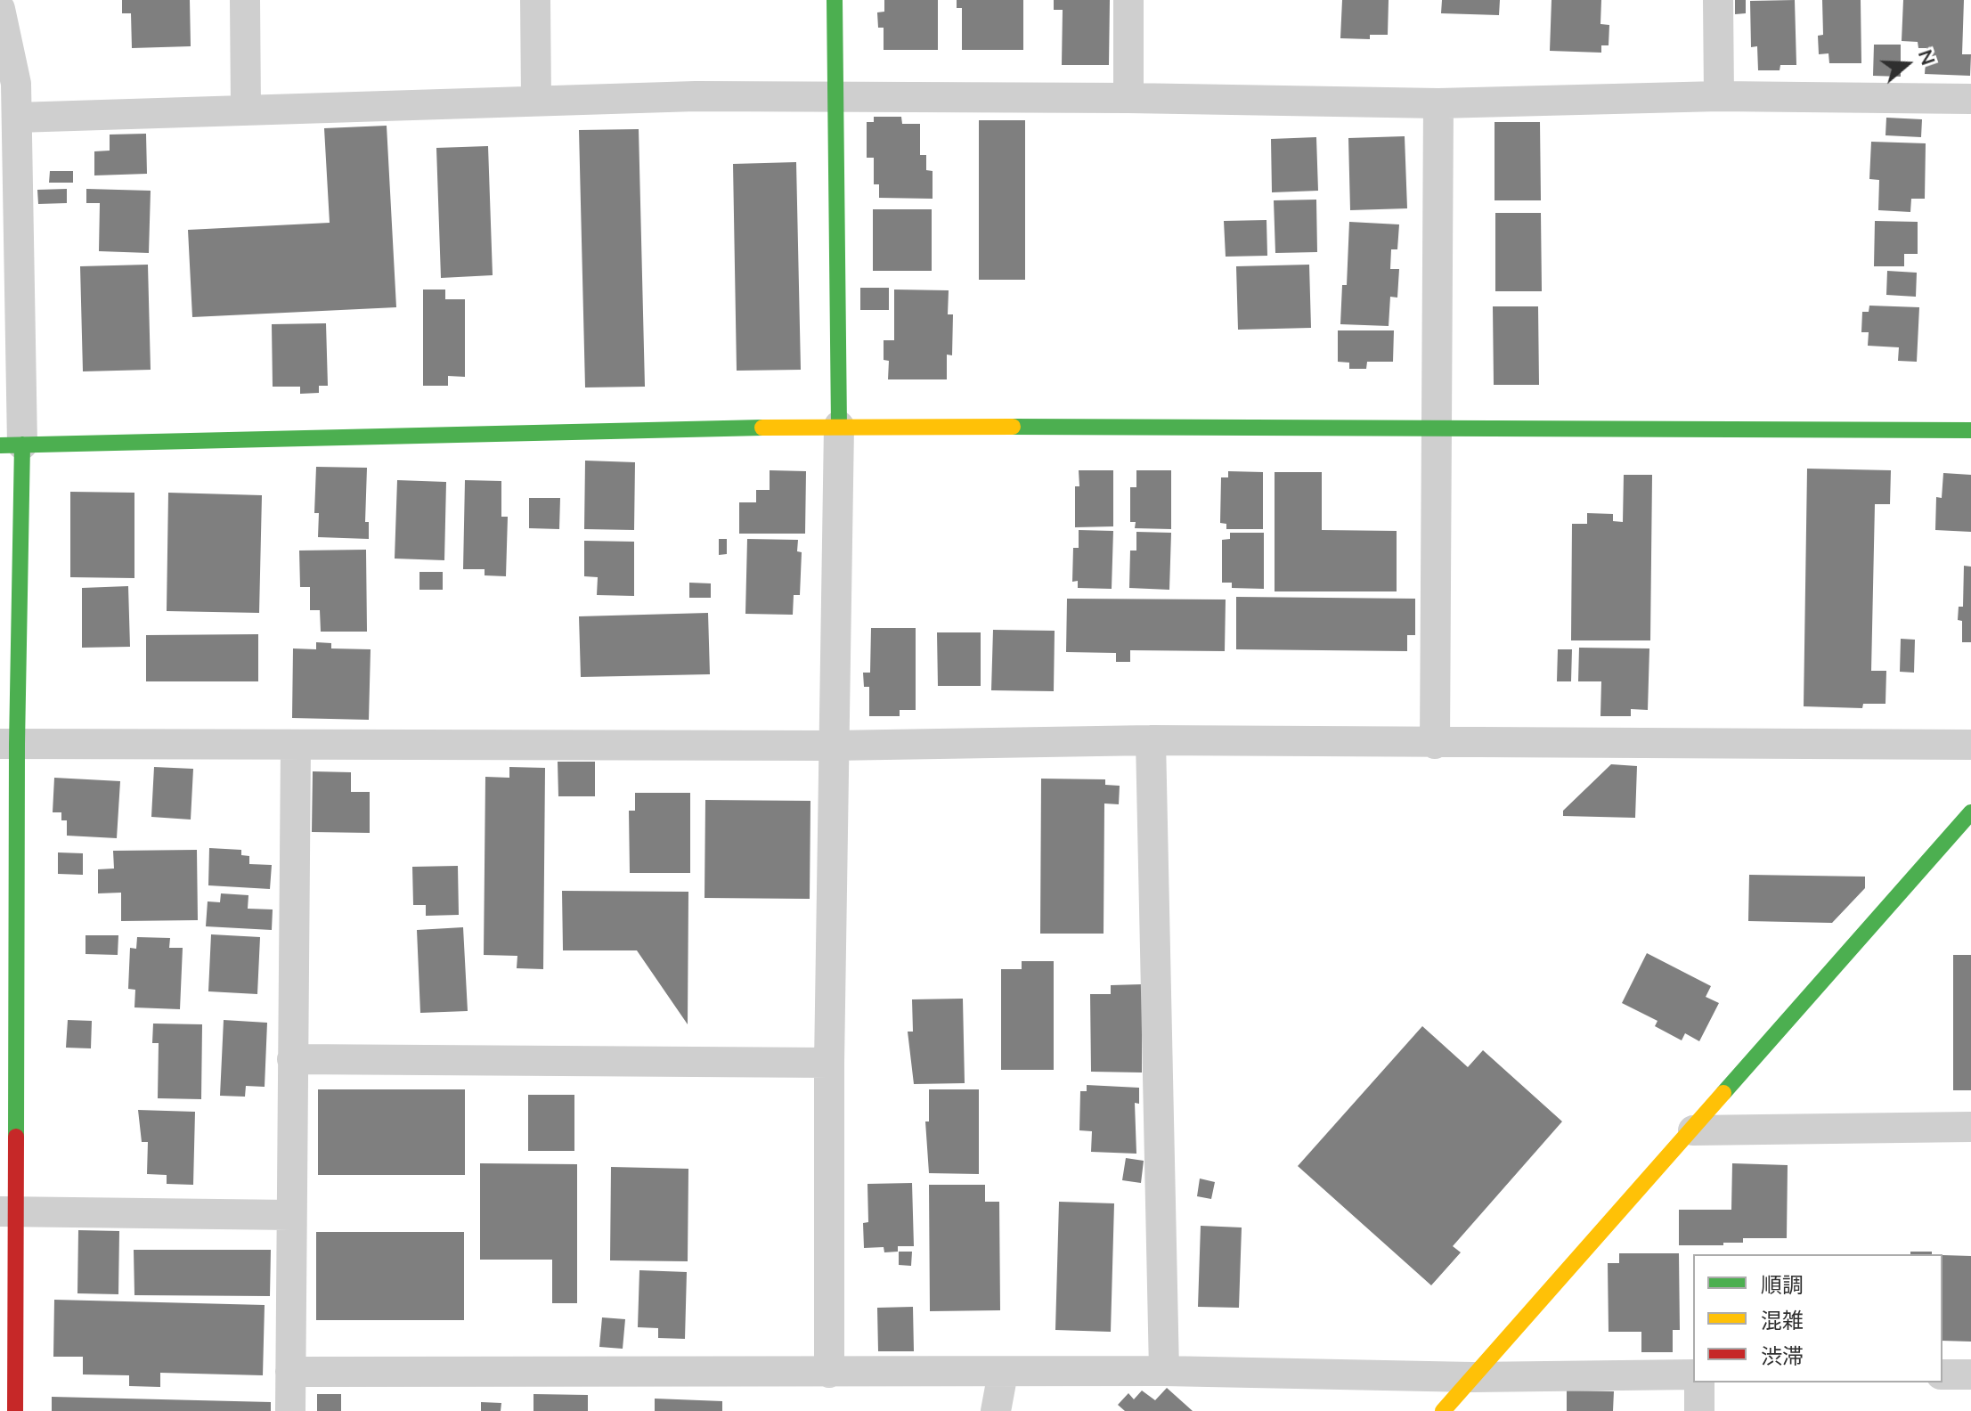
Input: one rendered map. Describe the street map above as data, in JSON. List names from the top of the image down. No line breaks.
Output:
{"legend":["順調","混雑","渋滞"],"north":"right"}
